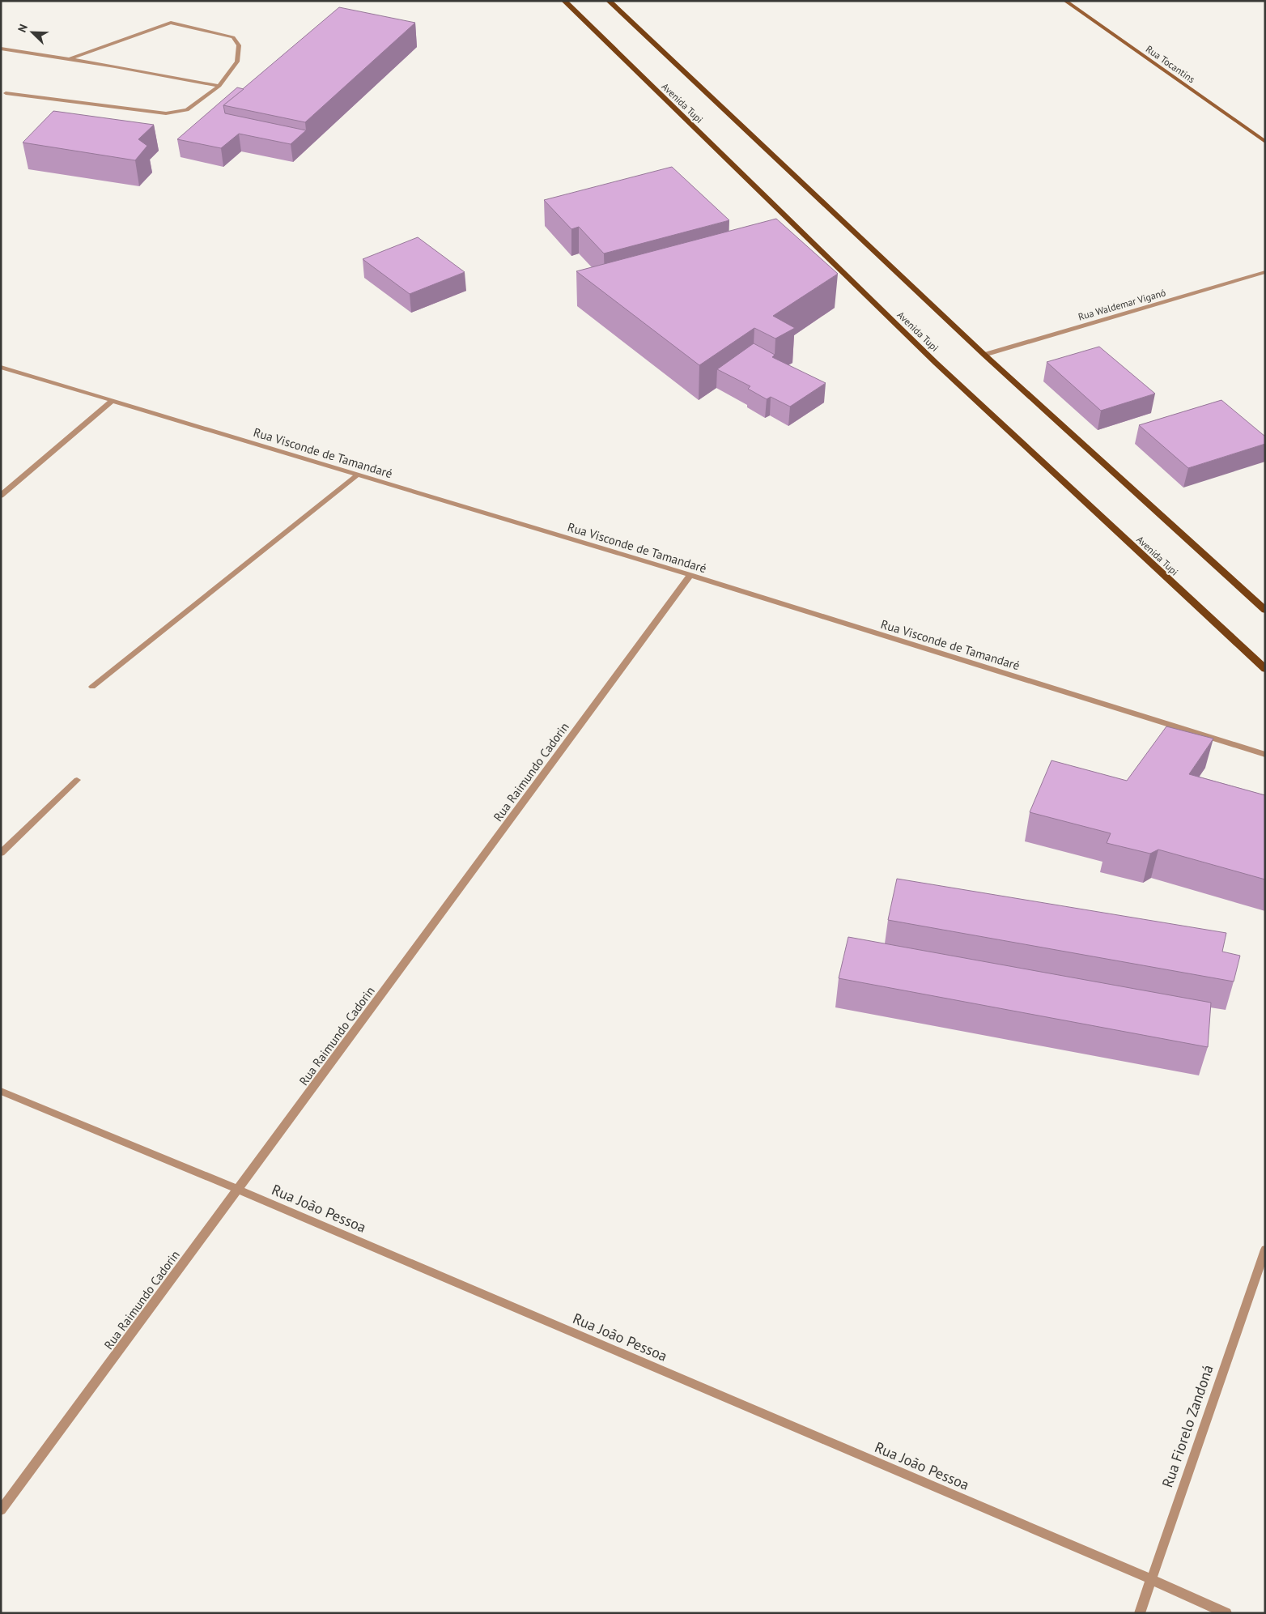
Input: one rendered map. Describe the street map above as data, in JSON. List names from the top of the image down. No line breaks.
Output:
{"streets":{"main road":["Rua Tocantins","Avenida Tupi"],"street":["Rua Waldemar Viganó","Rua Visconde de Tamandaré","Rua Raimundo Cadorin","Rua João Pessoa","Rua Fiorelo Zandoná"]},"crossings":[["Avenida Tupi","Rua Waldemar Viganó"],["Rua Visconde de Tamandaré","Rua Raimundo Cadorin"],["Rua Raimundo Cadorin","Rua João Pessoa"],["Rua João Pessoa","Rua Fiorelo Zandoná"]],"north":"top left"}
